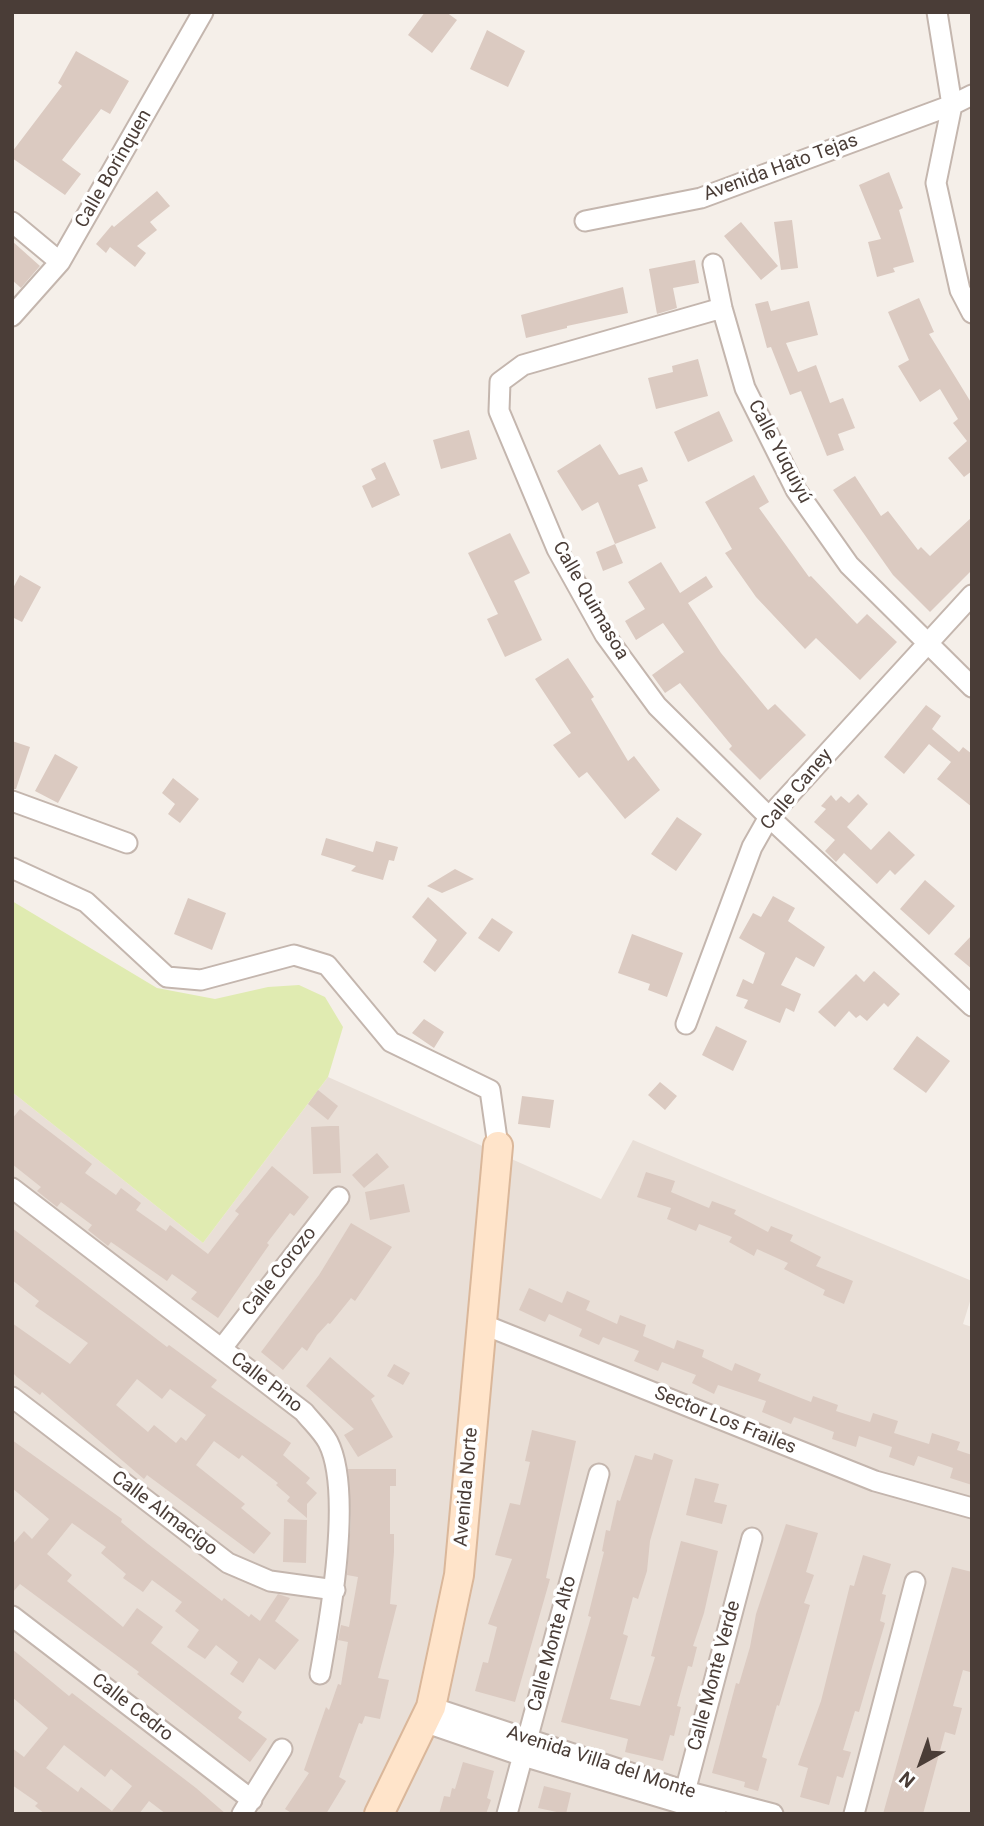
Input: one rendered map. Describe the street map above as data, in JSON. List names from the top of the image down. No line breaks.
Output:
{"streets":{"street":["Avenida Hato Tejas","Calle Borinquen","Calle Yuquiyú","Calle Quimasoa","Calle Caney","Calle Corozo","Calle Pino","Sector Los Frailes","Avenida Norte","Calle Almacigo","Calle Monte Alto","Calle Monte Verde","Calle Cedro","Avenida Villa del Monte"]},"crossings":[["Calle Yuquiyú","Calle Quimasoa"],["Calle Yuquiyú","Calle Caney"],["Calle Quimasoa","Calle Caney"],["Calle Corozo","Calle Pino"],["Calle Pino","Calle Almacigo"],["Sector Los Frailes","Avenida Norte"],["Avenida Norte","Avenida Villa del Monte"],["Calle Monte Alto","Avenida Villa del Monte"],["Calle Monte Verde","Avenida Villa del Monte"]],"north":"bottom left"}
